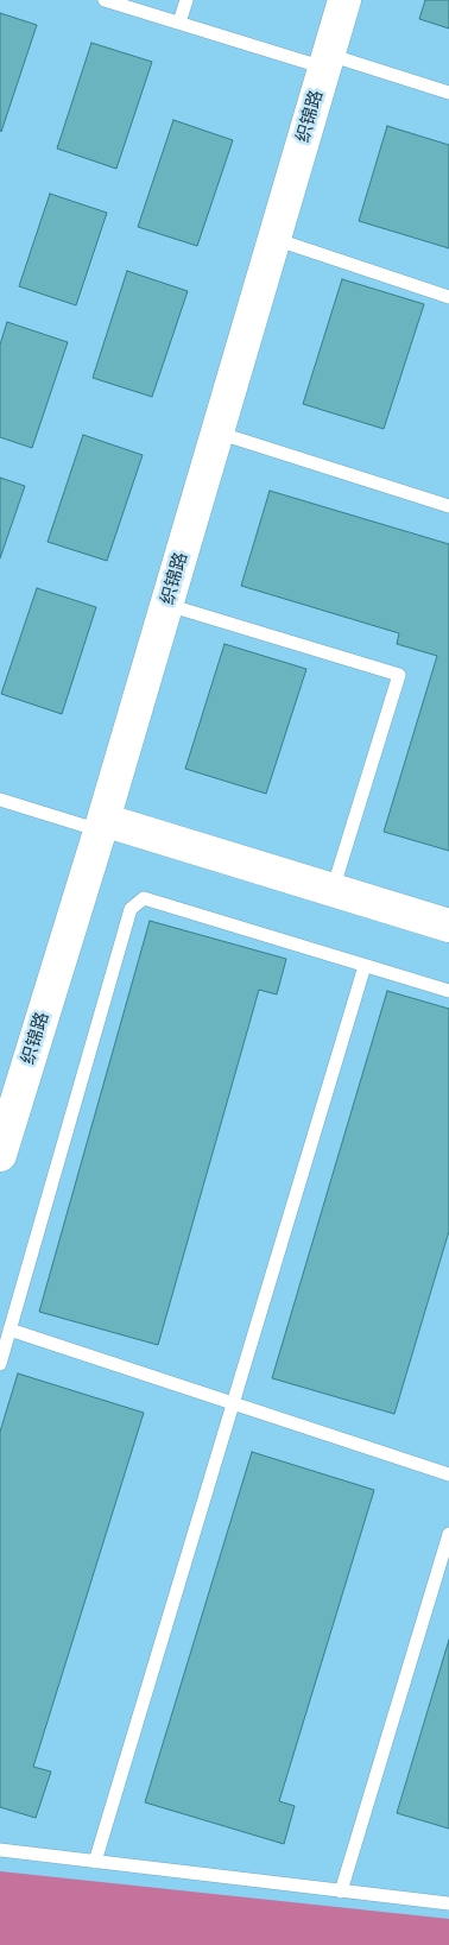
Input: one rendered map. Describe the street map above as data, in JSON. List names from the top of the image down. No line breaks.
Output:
{"streets":{"street":["织锦路"]}}
